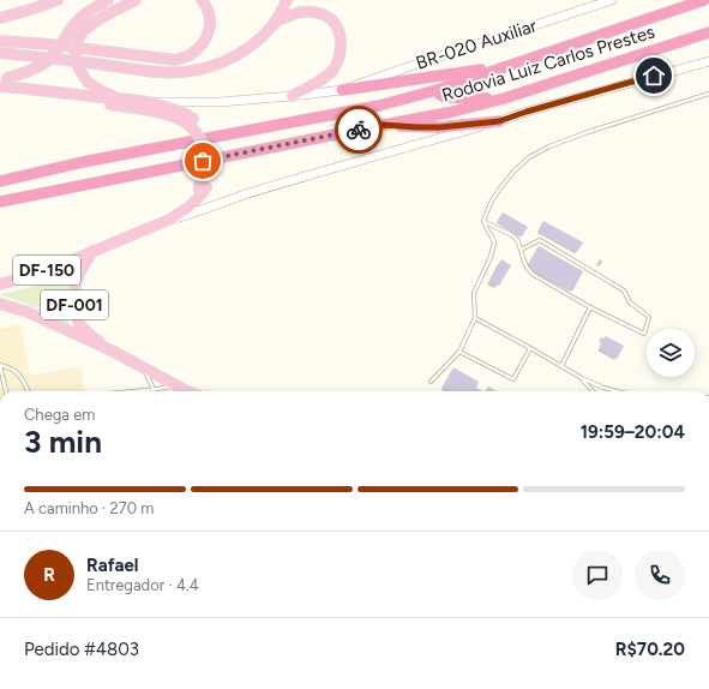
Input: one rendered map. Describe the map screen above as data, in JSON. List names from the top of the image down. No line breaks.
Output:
{"streets":{"highway":["Rodovia Luiz Carlos Prestes"],"main road":["BR-020 Auxiliar","DF-150","DF-001"]},"crossings":[["BR-020 Auxiliar","DF-150"],["DF-150","DF-001"]],"page":{"heading":["3 min","Chega em","19:59–20:04"],"panel":["Rafael","Entregador · 4.4","Pedido #4803","R$70.20"],"bar":"A caminho · 270 m","round":"R"}}
